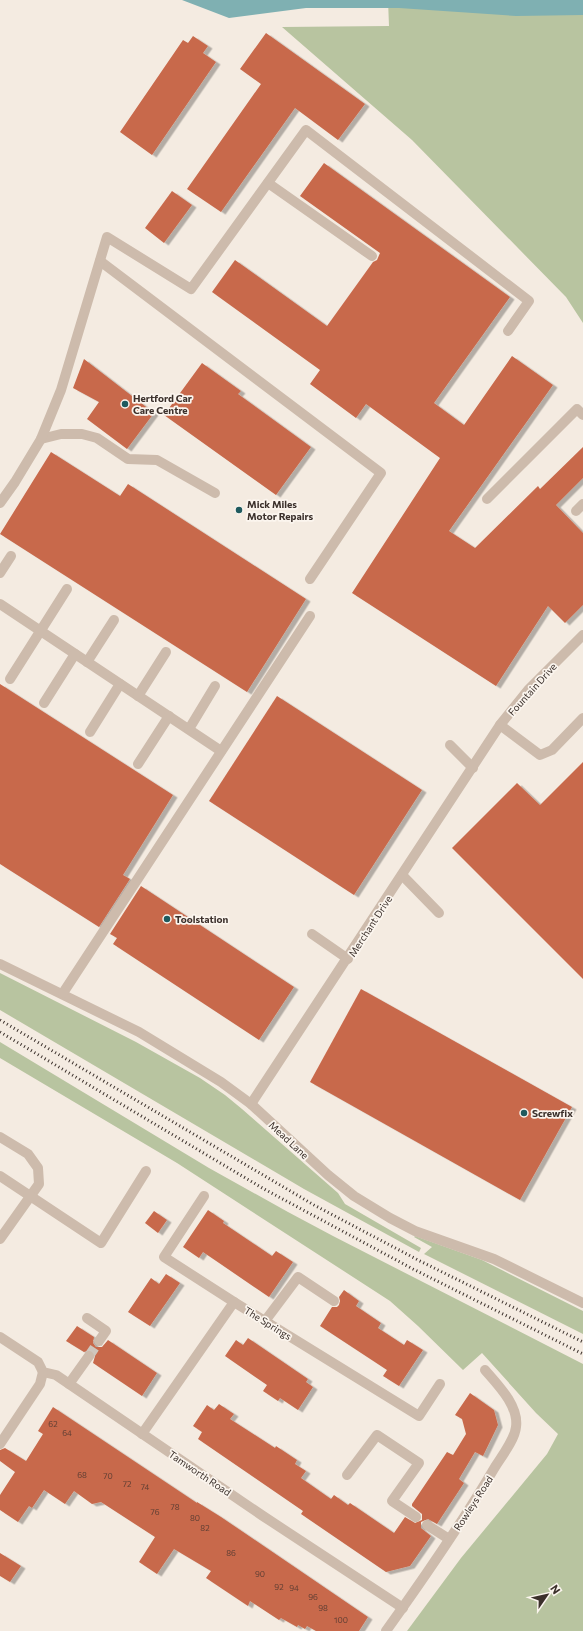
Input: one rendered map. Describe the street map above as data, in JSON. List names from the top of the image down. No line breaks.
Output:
{"streets":{"street":["Fountain Drive","Merchant Drive","Mead Lane","The Springs","Tamworth Road","Rowleys Road"]},"crossings":[["Fountain Drive","Merchant Drive"],["Merchant Drive","Mead Lane"],["The Springs","Tamworth Road"],["Tamworth Road","Rowleys Road"]],"places":["Hertford Car Care Centre","Mick Miles Motor Repairs","Toolstation","Screwfix"],"house_numbers":["62","64","68","70","72","74","78","76","80","82","86","90","92","94","96","98","100"],"north":"top right"}
